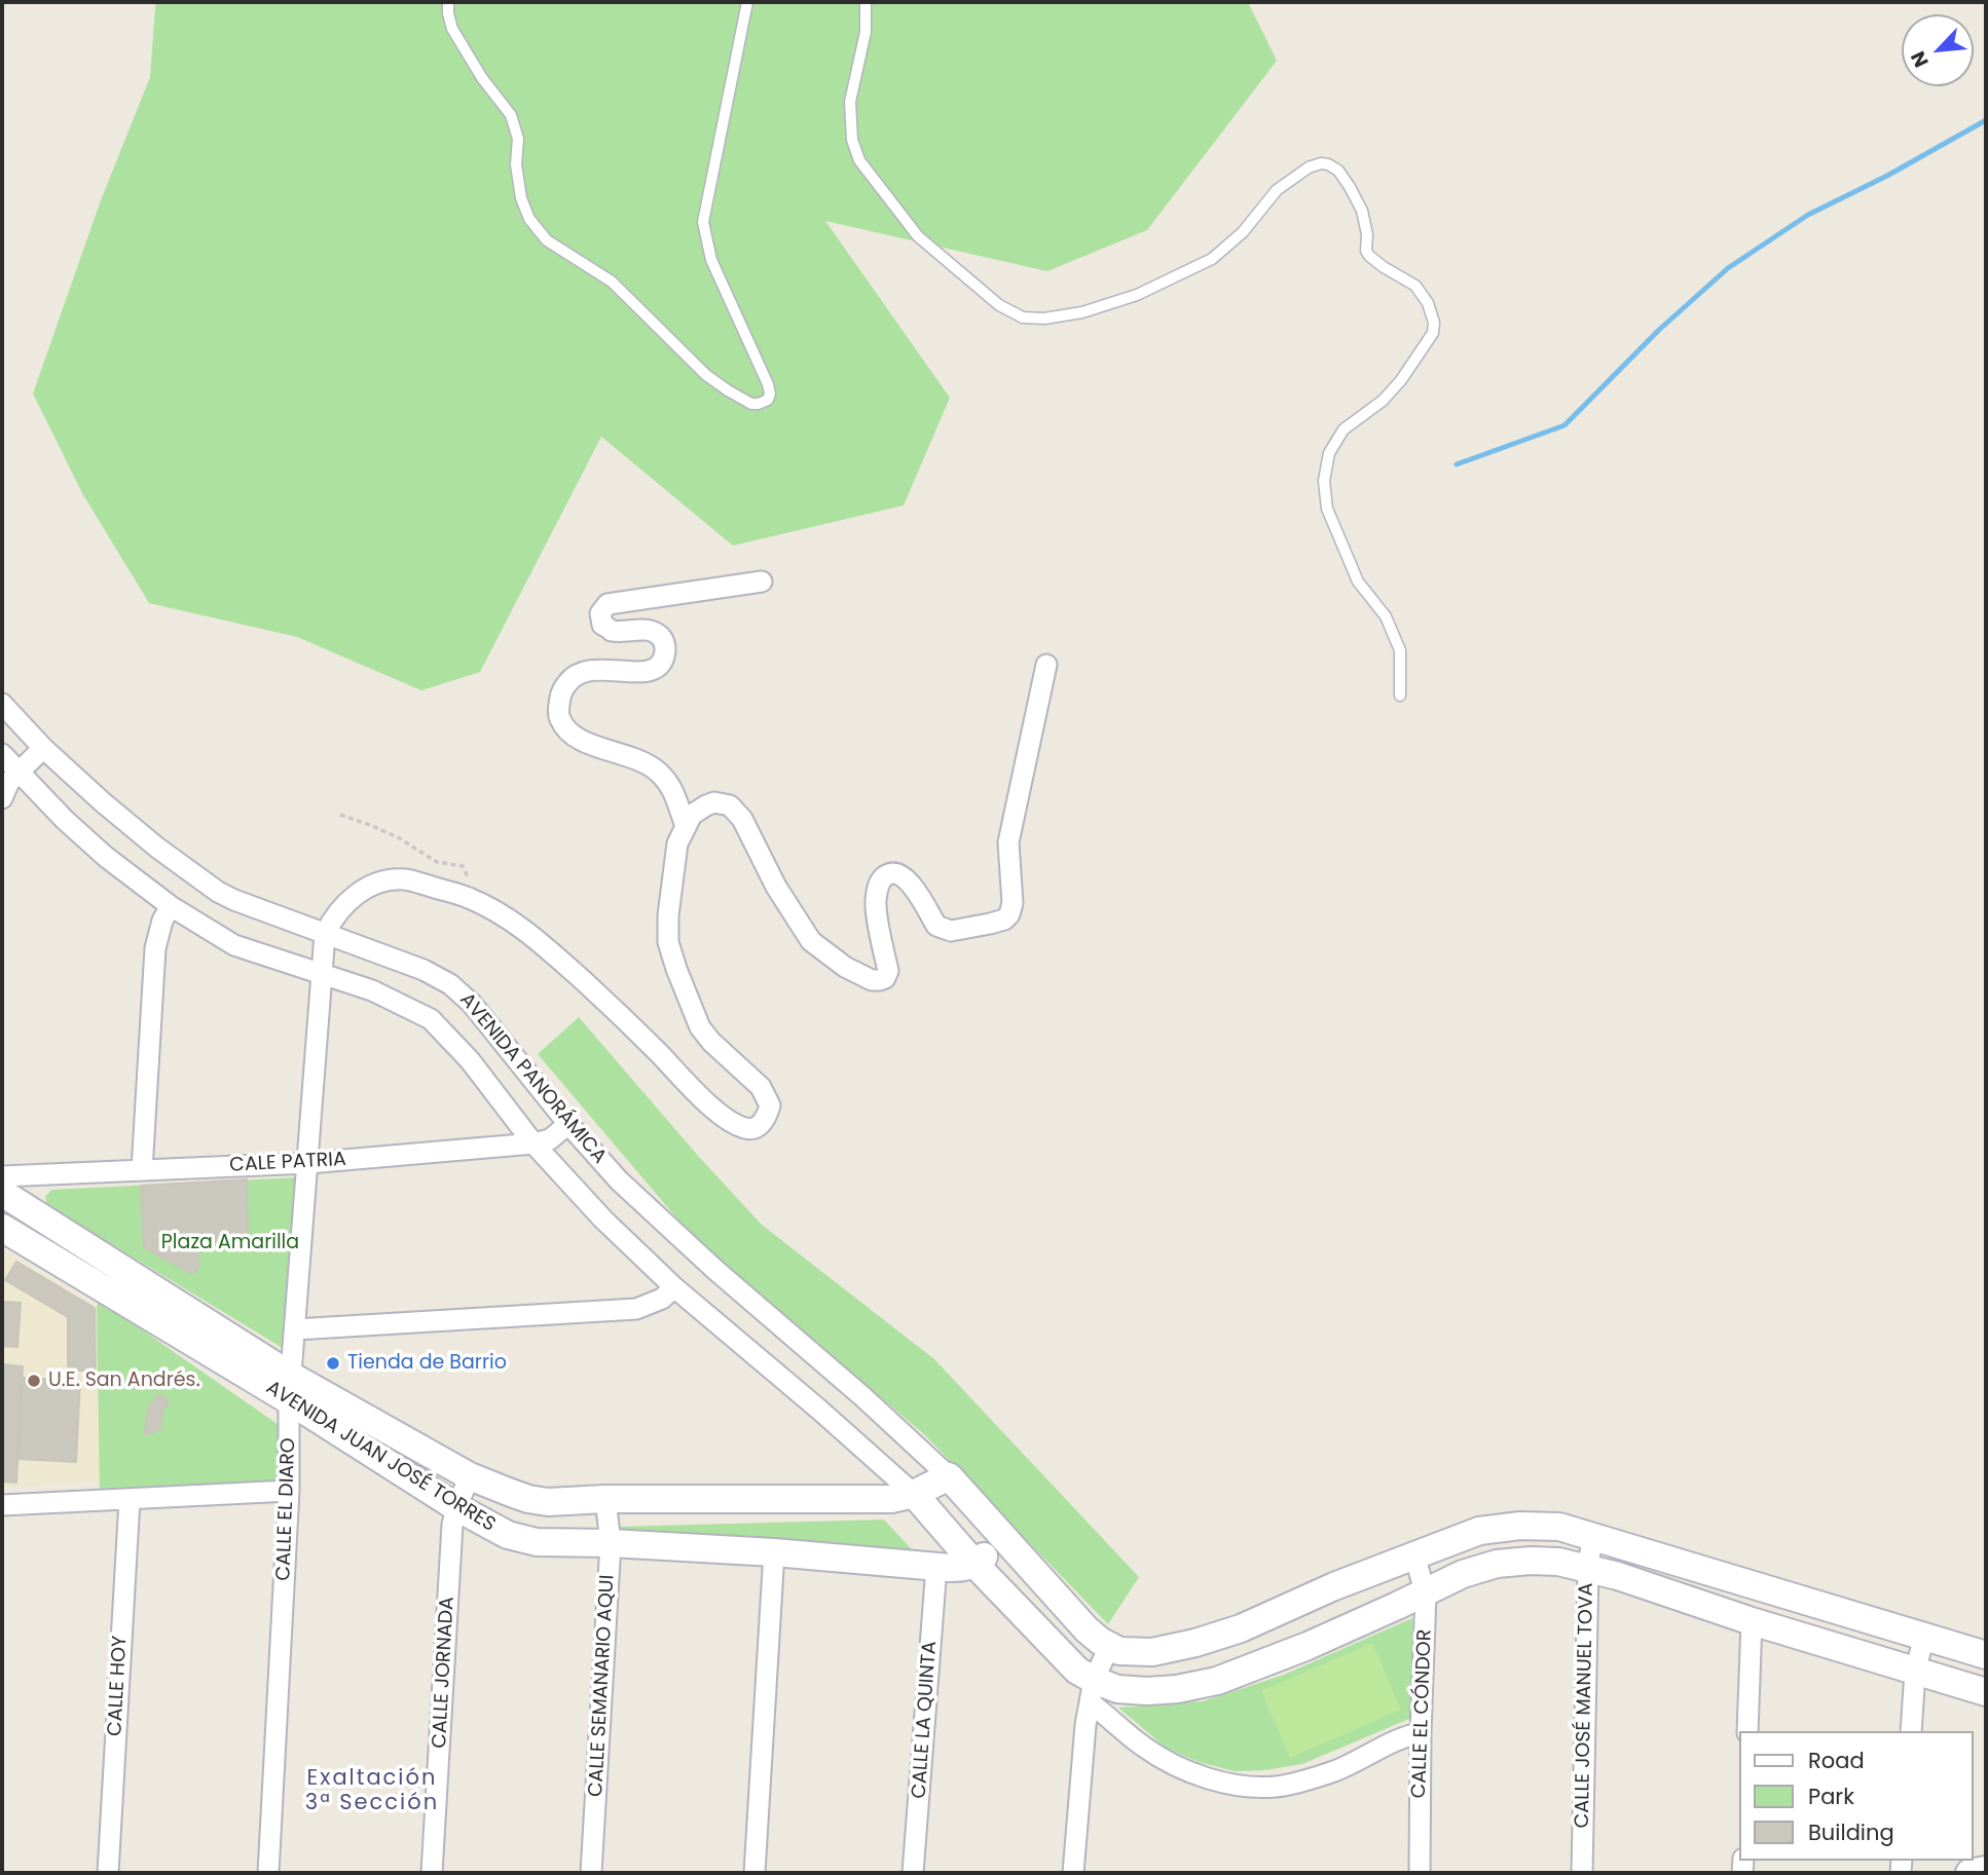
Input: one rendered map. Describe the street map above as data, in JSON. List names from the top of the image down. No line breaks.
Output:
{"streets":{"street":["AVENIDA PANORÁMICA","CALE PATRIA","AVENIDA JUAN JOSÉ TORRES","CALLE EL DIARO","CALLE JORNADA","CALLE HOY","CALLE SEMANARIO AQUI","CALLE JOSÉ MANUEL TOVA","CALLE EL CÓNDOR","CALLE LA QUINTA"]},"crossings":[["AVENIDA PANORÁMICA","CALE PATRIA"],["AVENIDA PANORÁMICA","AVENIDA JUAN JOSÉ TORRES"],["AVENIDA PANORÁMICA","CALLE EL DIARO"],["CALE PATRIA","CALLE EL DIARO"],["AVENIDA JUAN JOSÉ TORRES","CALLE EL DIARO"],["AVENIDA JUAN JOSÉ TORRES","CALLE JORNADA"],["AVENIDA JUAN JOSÉ TORRES","CALLE SEMANARIO AQUI"],["AVENIDA JUAN JOSÉ TORRES","CALLE LA QUINTA"]],"districts":["Exaltación 3ª Sección"],"parks":["Plaza Amarilla"],"places":["Tienda de Barrio","U.E. San Andrés."],"legend":["Road","Park","Building"],"north":"bottom left"}
